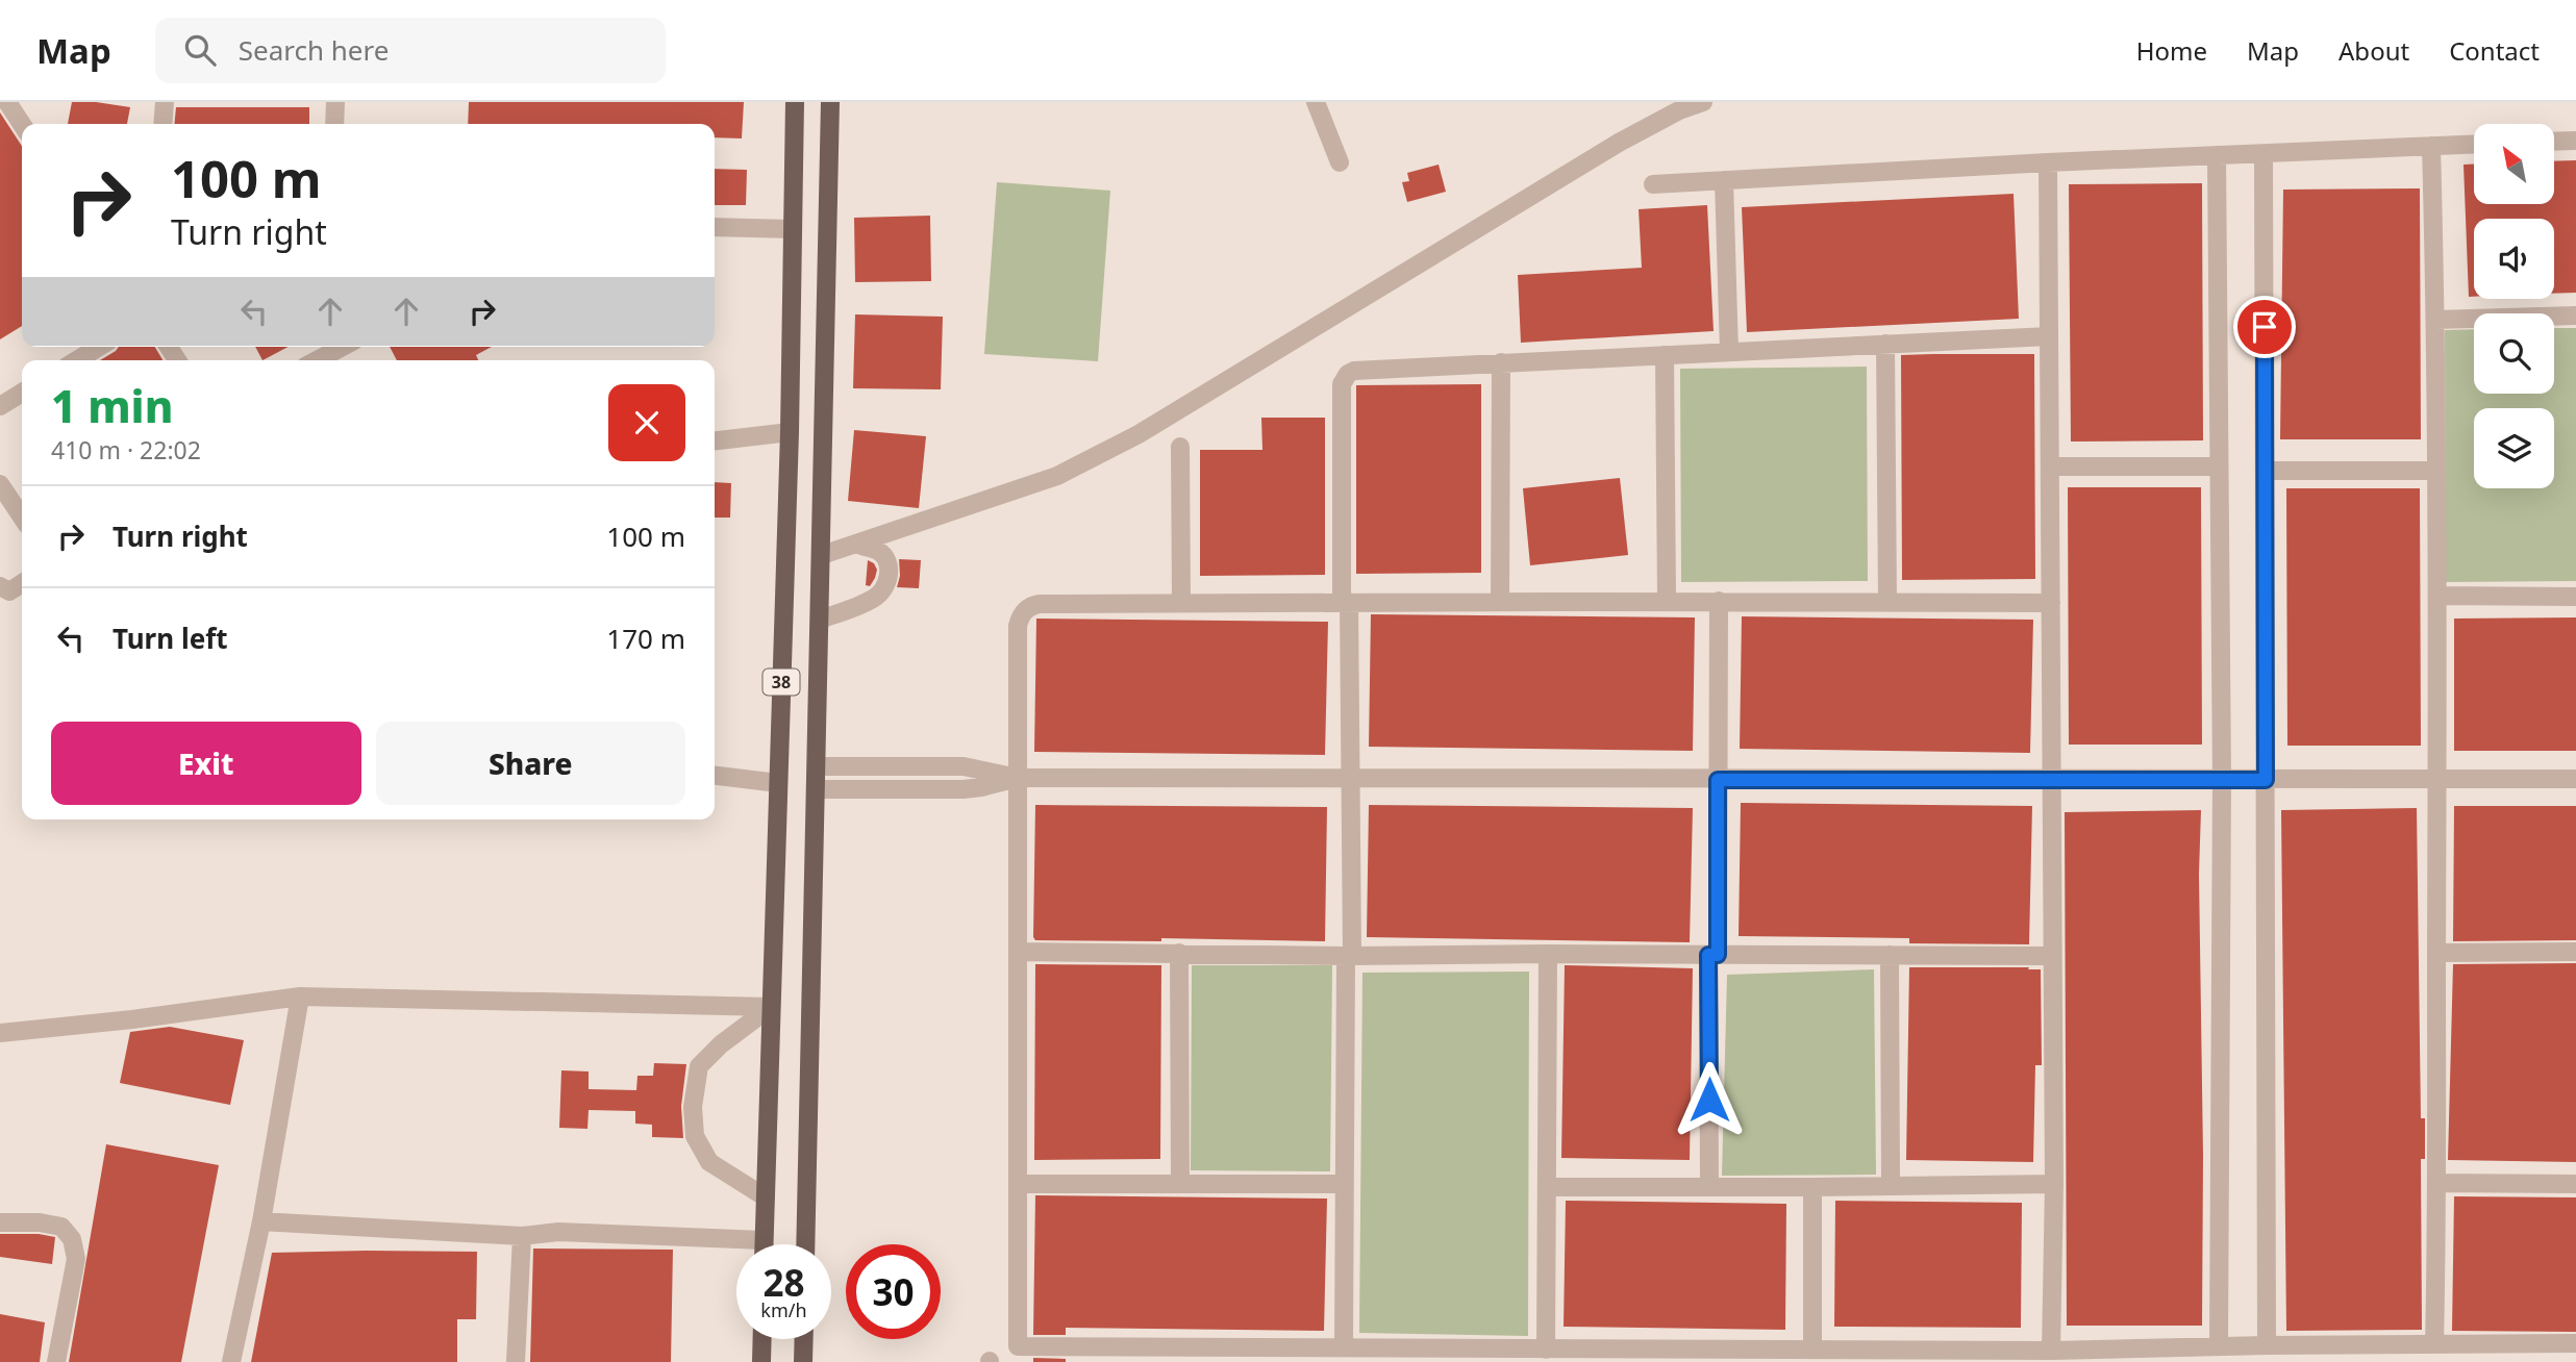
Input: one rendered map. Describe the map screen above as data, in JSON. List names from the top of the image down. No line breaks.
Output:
{"streets":{"main road":["38"]},"north":"top left","page":{"header":"Map","search":"Search here","nav":["Home","Map","About","Contact"],"turn":["100 m","Turn right"],"heading":["1 min","410 m · 22:02"],"list":[{"name":"Turn right","value":"100 m"},{"name":"Turn left","value":"170 m"}],"buttons":["Exit","Share"],"speed":"28 km/h","limit":"30"}}
